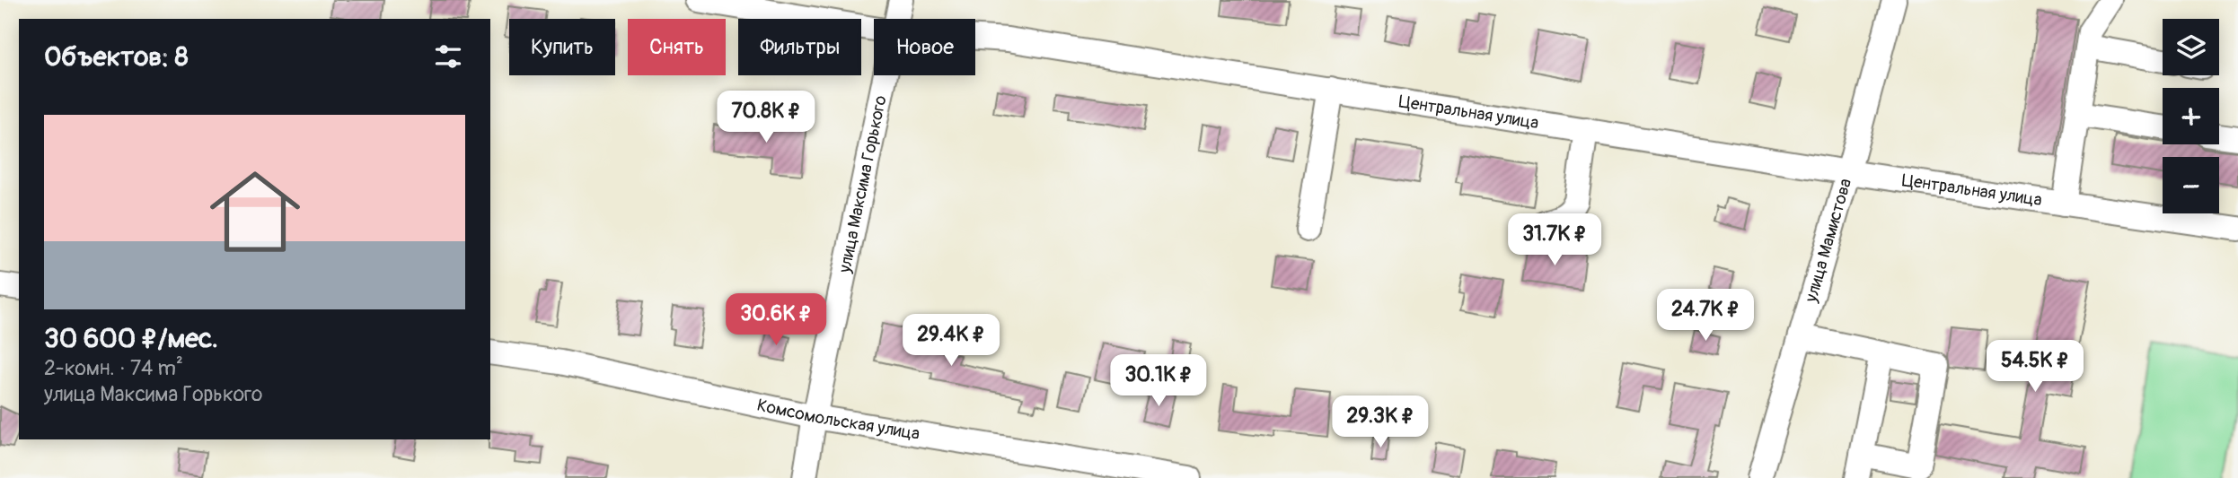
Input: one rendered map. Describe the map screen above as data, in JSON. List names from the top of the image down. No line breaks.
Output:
{"streets":{"street":["Центральная улица","улица Максима Горького","улица Мамистова","Комсомольская улица"]},"crossings":[["Центральная улица","улица Мамистова"],["улица Максима Горького","Комсомольская улица"]],"page":{"map_buttons":["+","−"],"chip":["Купить","Снять","Фильтры","Новое"],"heading":"Объектов: 8","price":["70.8K ₽","31.7K ₽","24.7K ₽","30.6K ₽","29.4K ₽","54.5K ₽","30.1K ₽","29.3K ₽"],"list":[{"name":"30 600 ₽/мес.","note":"2-комн. · 74 m² · улица Максима Горького"}]}}
